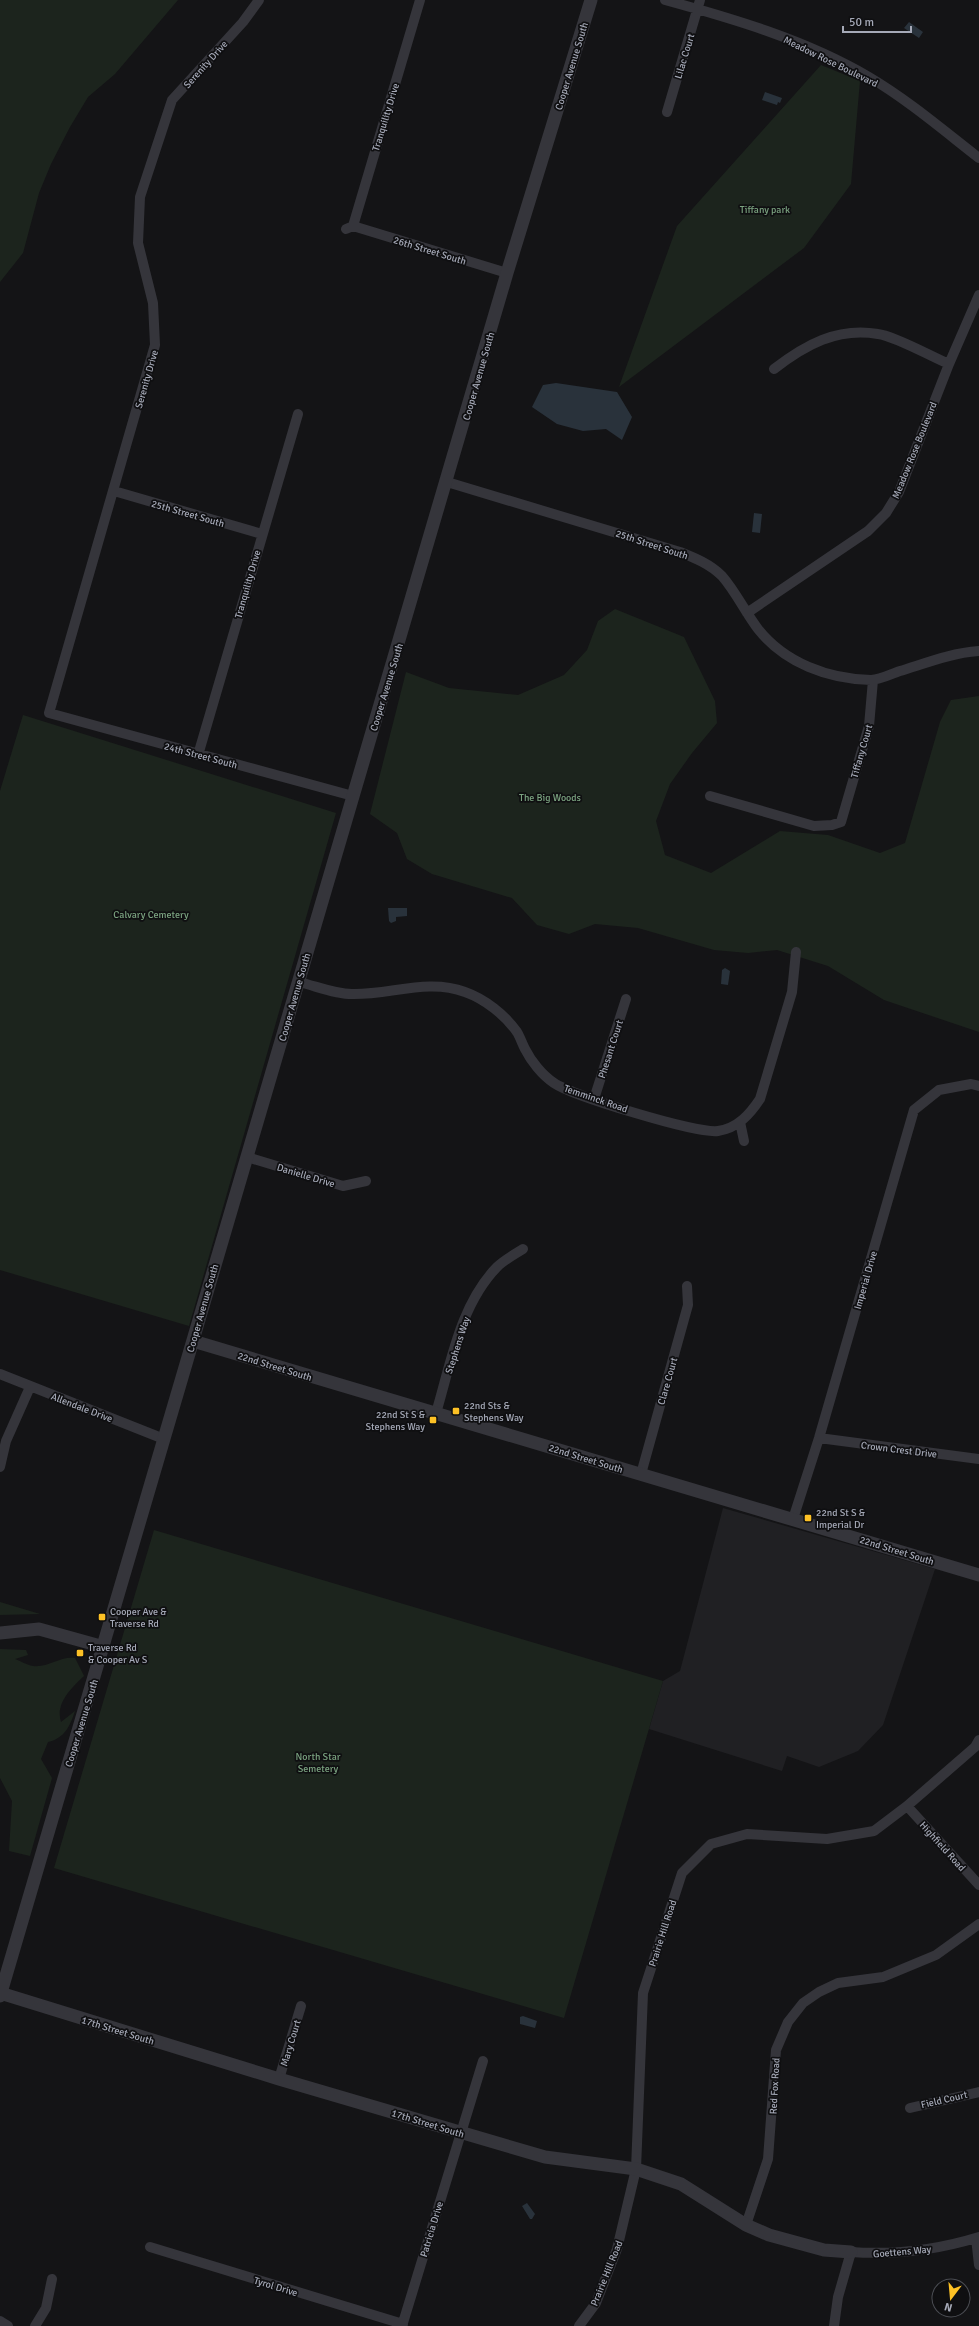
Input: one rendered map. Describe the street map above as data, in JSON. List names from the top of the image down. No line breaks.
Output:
{"streets":{"street":["Lilac Court","Meadow Rose Boulevard","Serenity Drive","Cooper Avenue South","Tranquility Drive","26th Street South","25th Street South","Tiffany Court","24th Street South","Phesant Court","Temminck Road","Danielle Drive","Imperial Drive","Stephens Way","22nd Street South","Clare Court","Allendale Drive","Crown Crest Drive","Highfield Road","Prairie Hill Road","17th Street South","Mary Court","Red Fox Road","Field Court","Patricia Drive","Goettens Way","Tyrol Drive"]},"crossings":[["Lilac Court","Meadow Rose Boulevard"],["Meadow Rose Boulevard","25th Street South"],["Serenity Drive","25th Street South"],["Serenity Drive","24th Street South"],["Cooper Avenue South","26th Street South"],["Cooper Avenue South","25th Street South"],["Cooper Avenue South","24th Street South"],["Cooper Avenue South","Temminck Road"],["Cooper Avenue South","Danielle Drive"],["Cooper Avenue South","22nd Street South"],["Cooper Avenue South","Allendale Drive"],["Cooper Avenue South","17th Street South"],["Tranquility Drive","26th Street South"],["Tranquility Drive","25th Street South"],["Tranquility Drive","24th Street South"],["25th Street South","Tiffany Court"],["Phesant Court","Temminck Road"],["Imperial Drive","22nd Street South"],["Imperial Drive","Crown Crest Drive"],["Stephens Way","22nd Street South"],["22nd Street South","Clare Court"],["Highfield Road","Prairie Hill Road"],["Prairie Hill Road","17th Street South"],["17th Street South","Mary Court"],["17th Street South","Red Fox Road"],["17th Street South","Patricia Drive"],["17th Street South","Goettens Way"],["Patricia Drive","Tyrol Drive"]],"parks":["Tiffany park","The Big Woods","Calvary Cemetery","North Star Semetery"],"places":{"transit":["22nd Sts & Stephens Way","22nd St S & Stephens Way","22nd St S & Imperial Dr","Cooper Ave & Traverse Rd","Traverse Rd & Cooper Av S"]},"scale_bar":"50 m","north":"bottom"}
